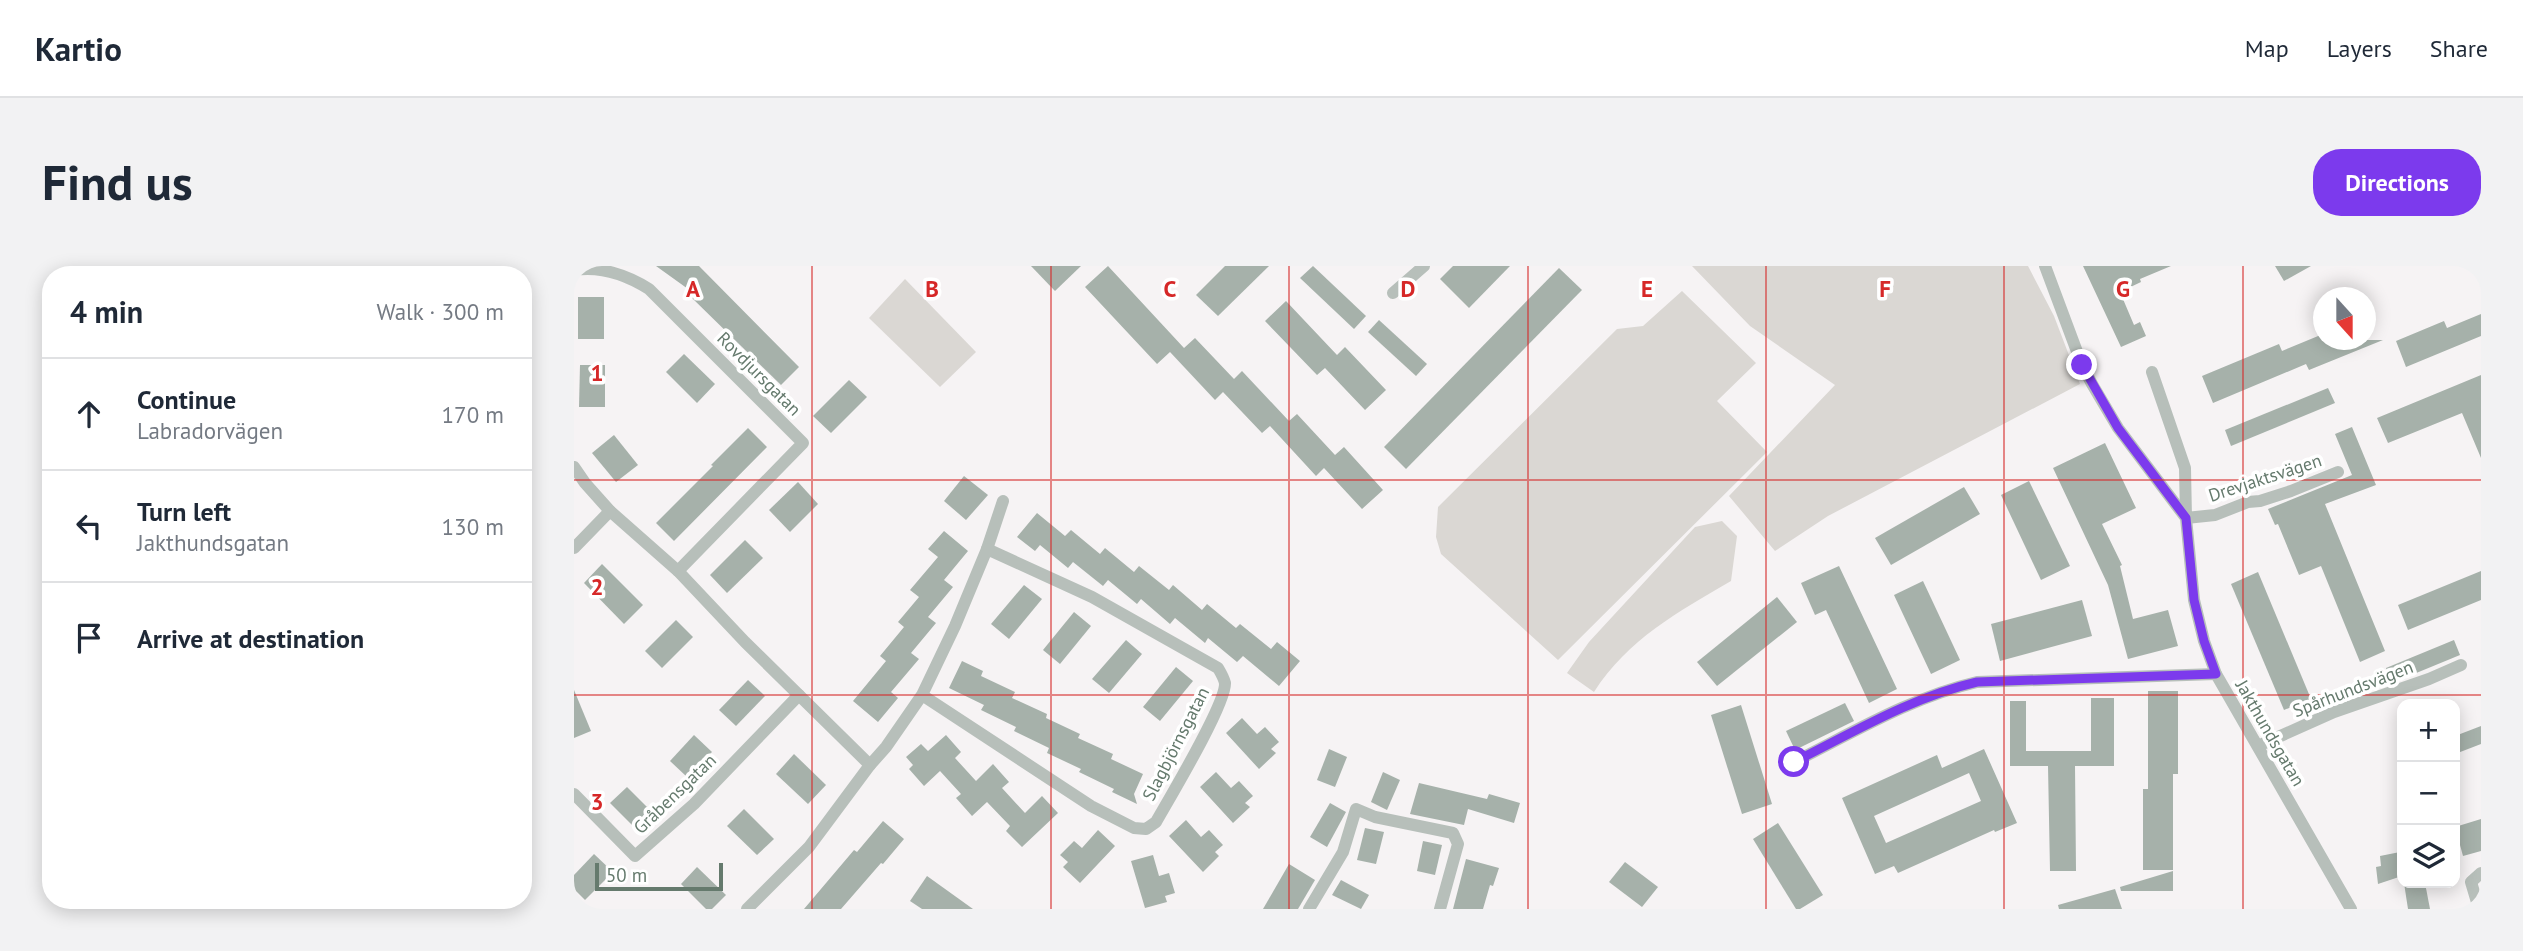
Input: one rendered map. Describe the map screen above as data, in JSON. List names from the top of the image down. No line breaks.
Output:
{"streets":{"street":["Rovdjursgatan","Drevjaktsvägen","Spårhundsvägen","Jakthundsgatan","Slagbjörnsgatan","Gråbensgatan"]},"crossings":[["Drevjaktsvägen","Jakthundsgatan"],["Spårhundsvägen","Jakthundsgatan"]],"scale_bar":"50 m","north":"bottom","page":{"header":"Kartio","nav":["Map","Layers","Share"],"buttons":"Directions","title":"Find us","heading":["4 min","Walk · 300 m"],"list":[["Continue","Labradorvägen","170 m"],["Turn left","Jakthundsgatan","130 m"],"Arrive at destination"],"map_buttons":["+","−"],"scale":"50 m"},"grid":{"columns":["A","B","C","D","E","F","G"],"rows":["1","2","3"]}}
